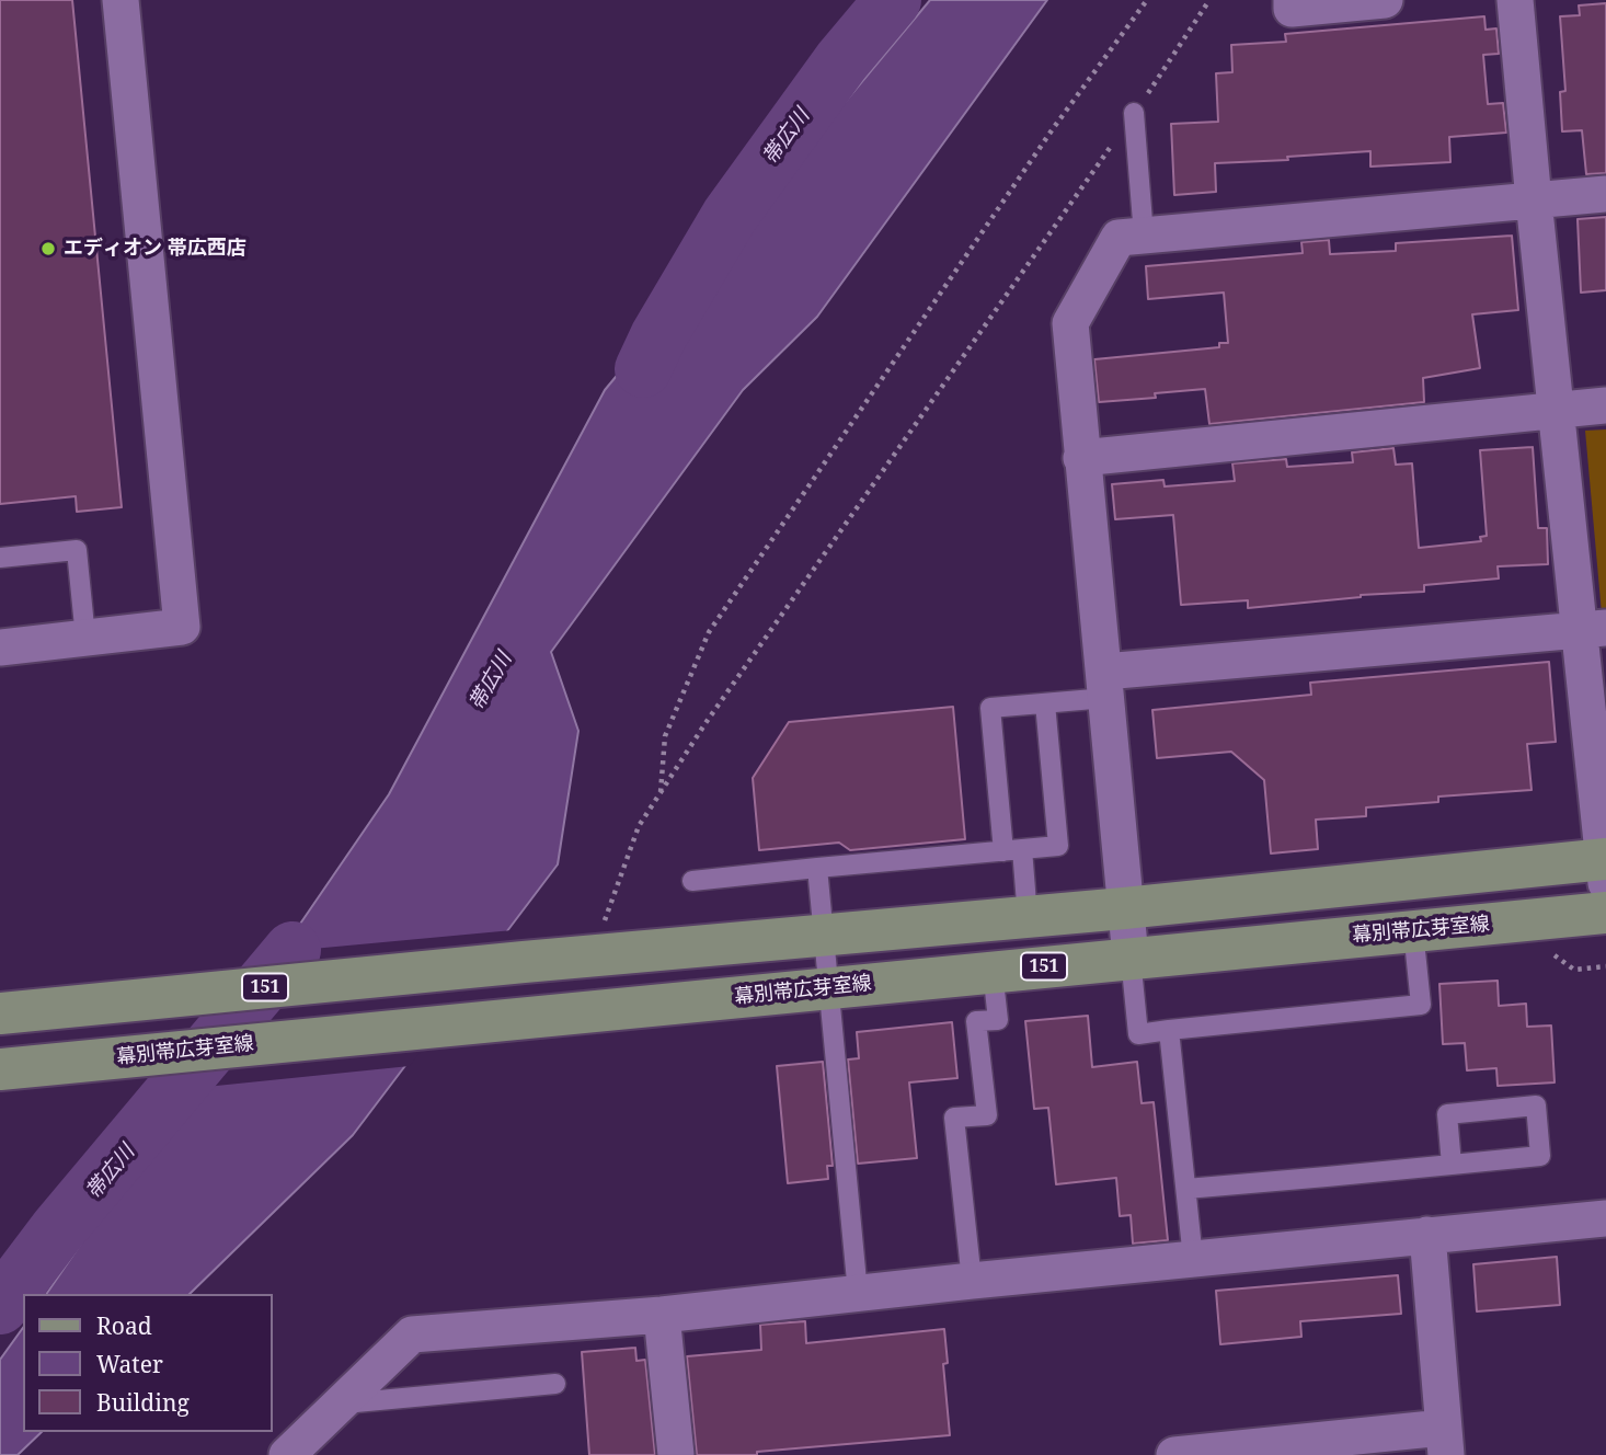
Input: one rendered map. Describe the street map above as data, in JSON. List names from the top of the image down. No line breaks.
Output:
{"streets":{"main road":["幕別帯広芽室線","151"]},"water":["帯広川"],"places":["エディオン 帯広西店"],"legend":["Road","Water","Building"]}
